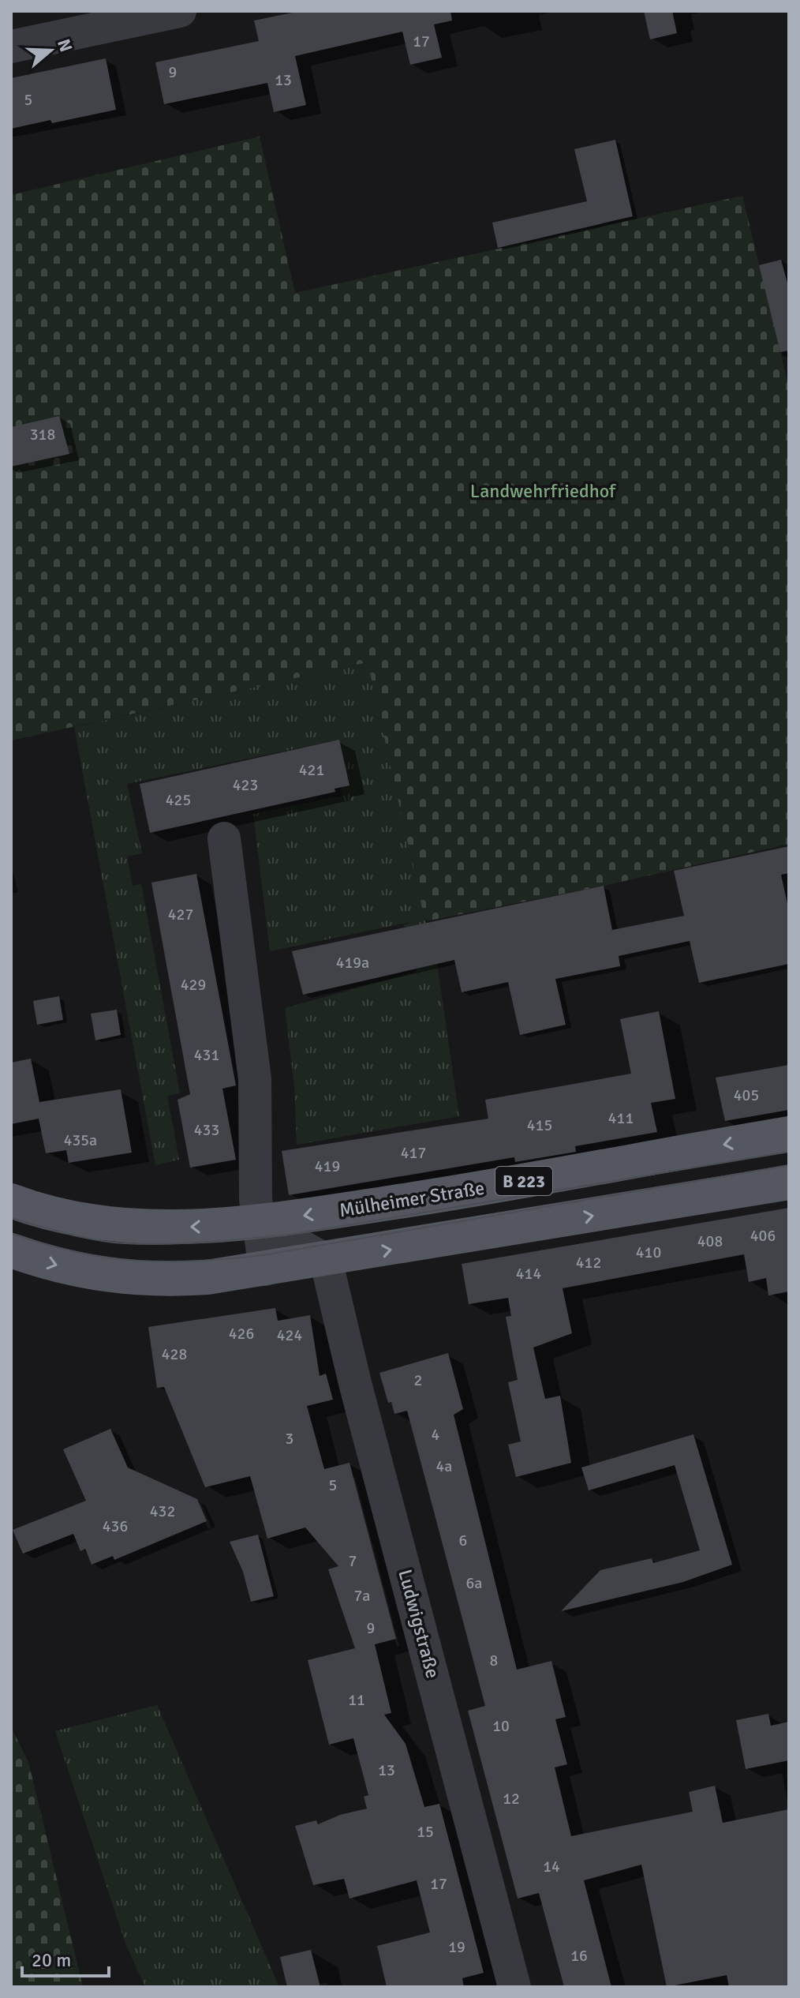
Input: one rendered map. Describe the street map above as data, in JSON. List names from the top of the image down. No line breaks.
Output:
{"streets":{"main road":["B 223","Mülheimer Straße"],"street":["Ludwigstraße"]},"crossings":[["B 223","Ludwigstraße"]],"parks":["Landwehrfriedhof"],"house_numbers":["17","9","13","5","318","421","423","425","427","419a","429","431","405","411","415","433","435a","417","419","406","408","410","412","414","426","424","428","2","4","3","4a","5","432","436","6","7","6a","7a","9","8","11","10","13","12","15","14","17","19","16"],"scale_bar":"20 m","north":"right"}
